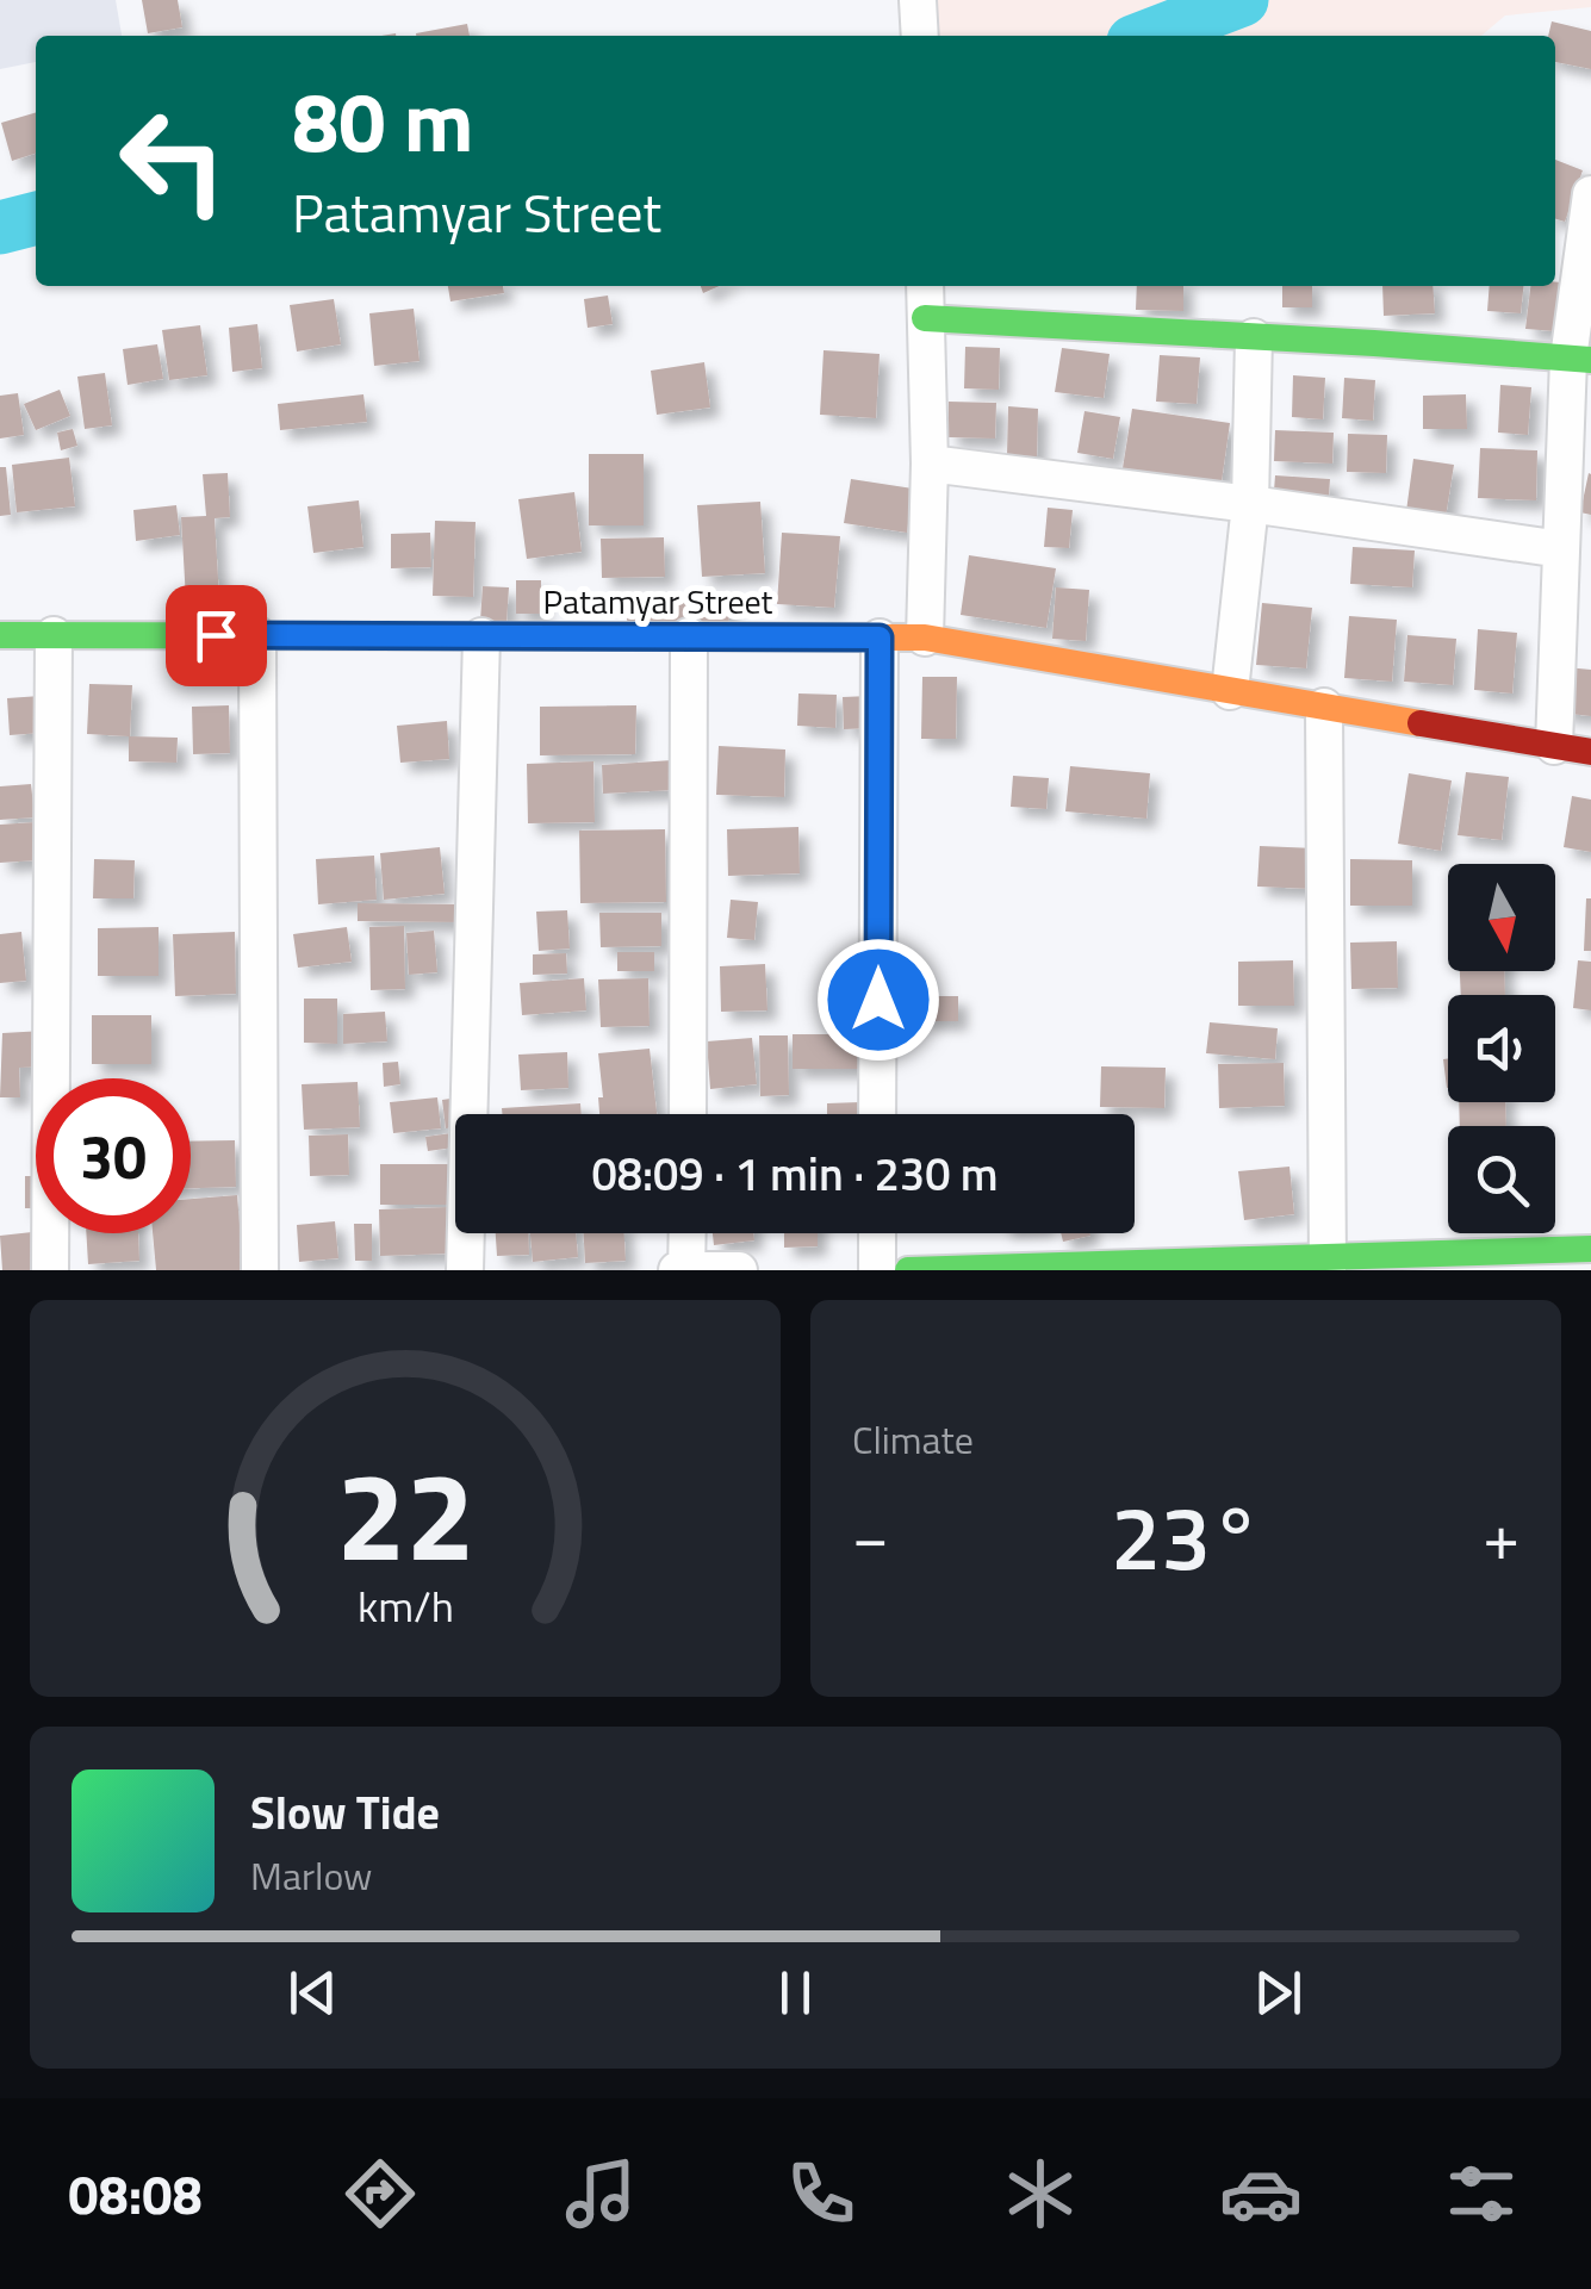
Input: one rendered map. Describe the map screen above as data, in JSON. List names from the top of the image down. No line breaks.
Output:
{"streets":{"street":["Patamyar Street"]},"north":"bottom","page":{"turn":["80 m","Patamyar Street"],"limit":"30","trip":"08:09 · 1 min · 230 m","tile":"Climate","heat":["−","23°","+"],"song":["Slow Tide","Marlow"],"tabs":"08:08","gauge":["22","km/h"]}}
